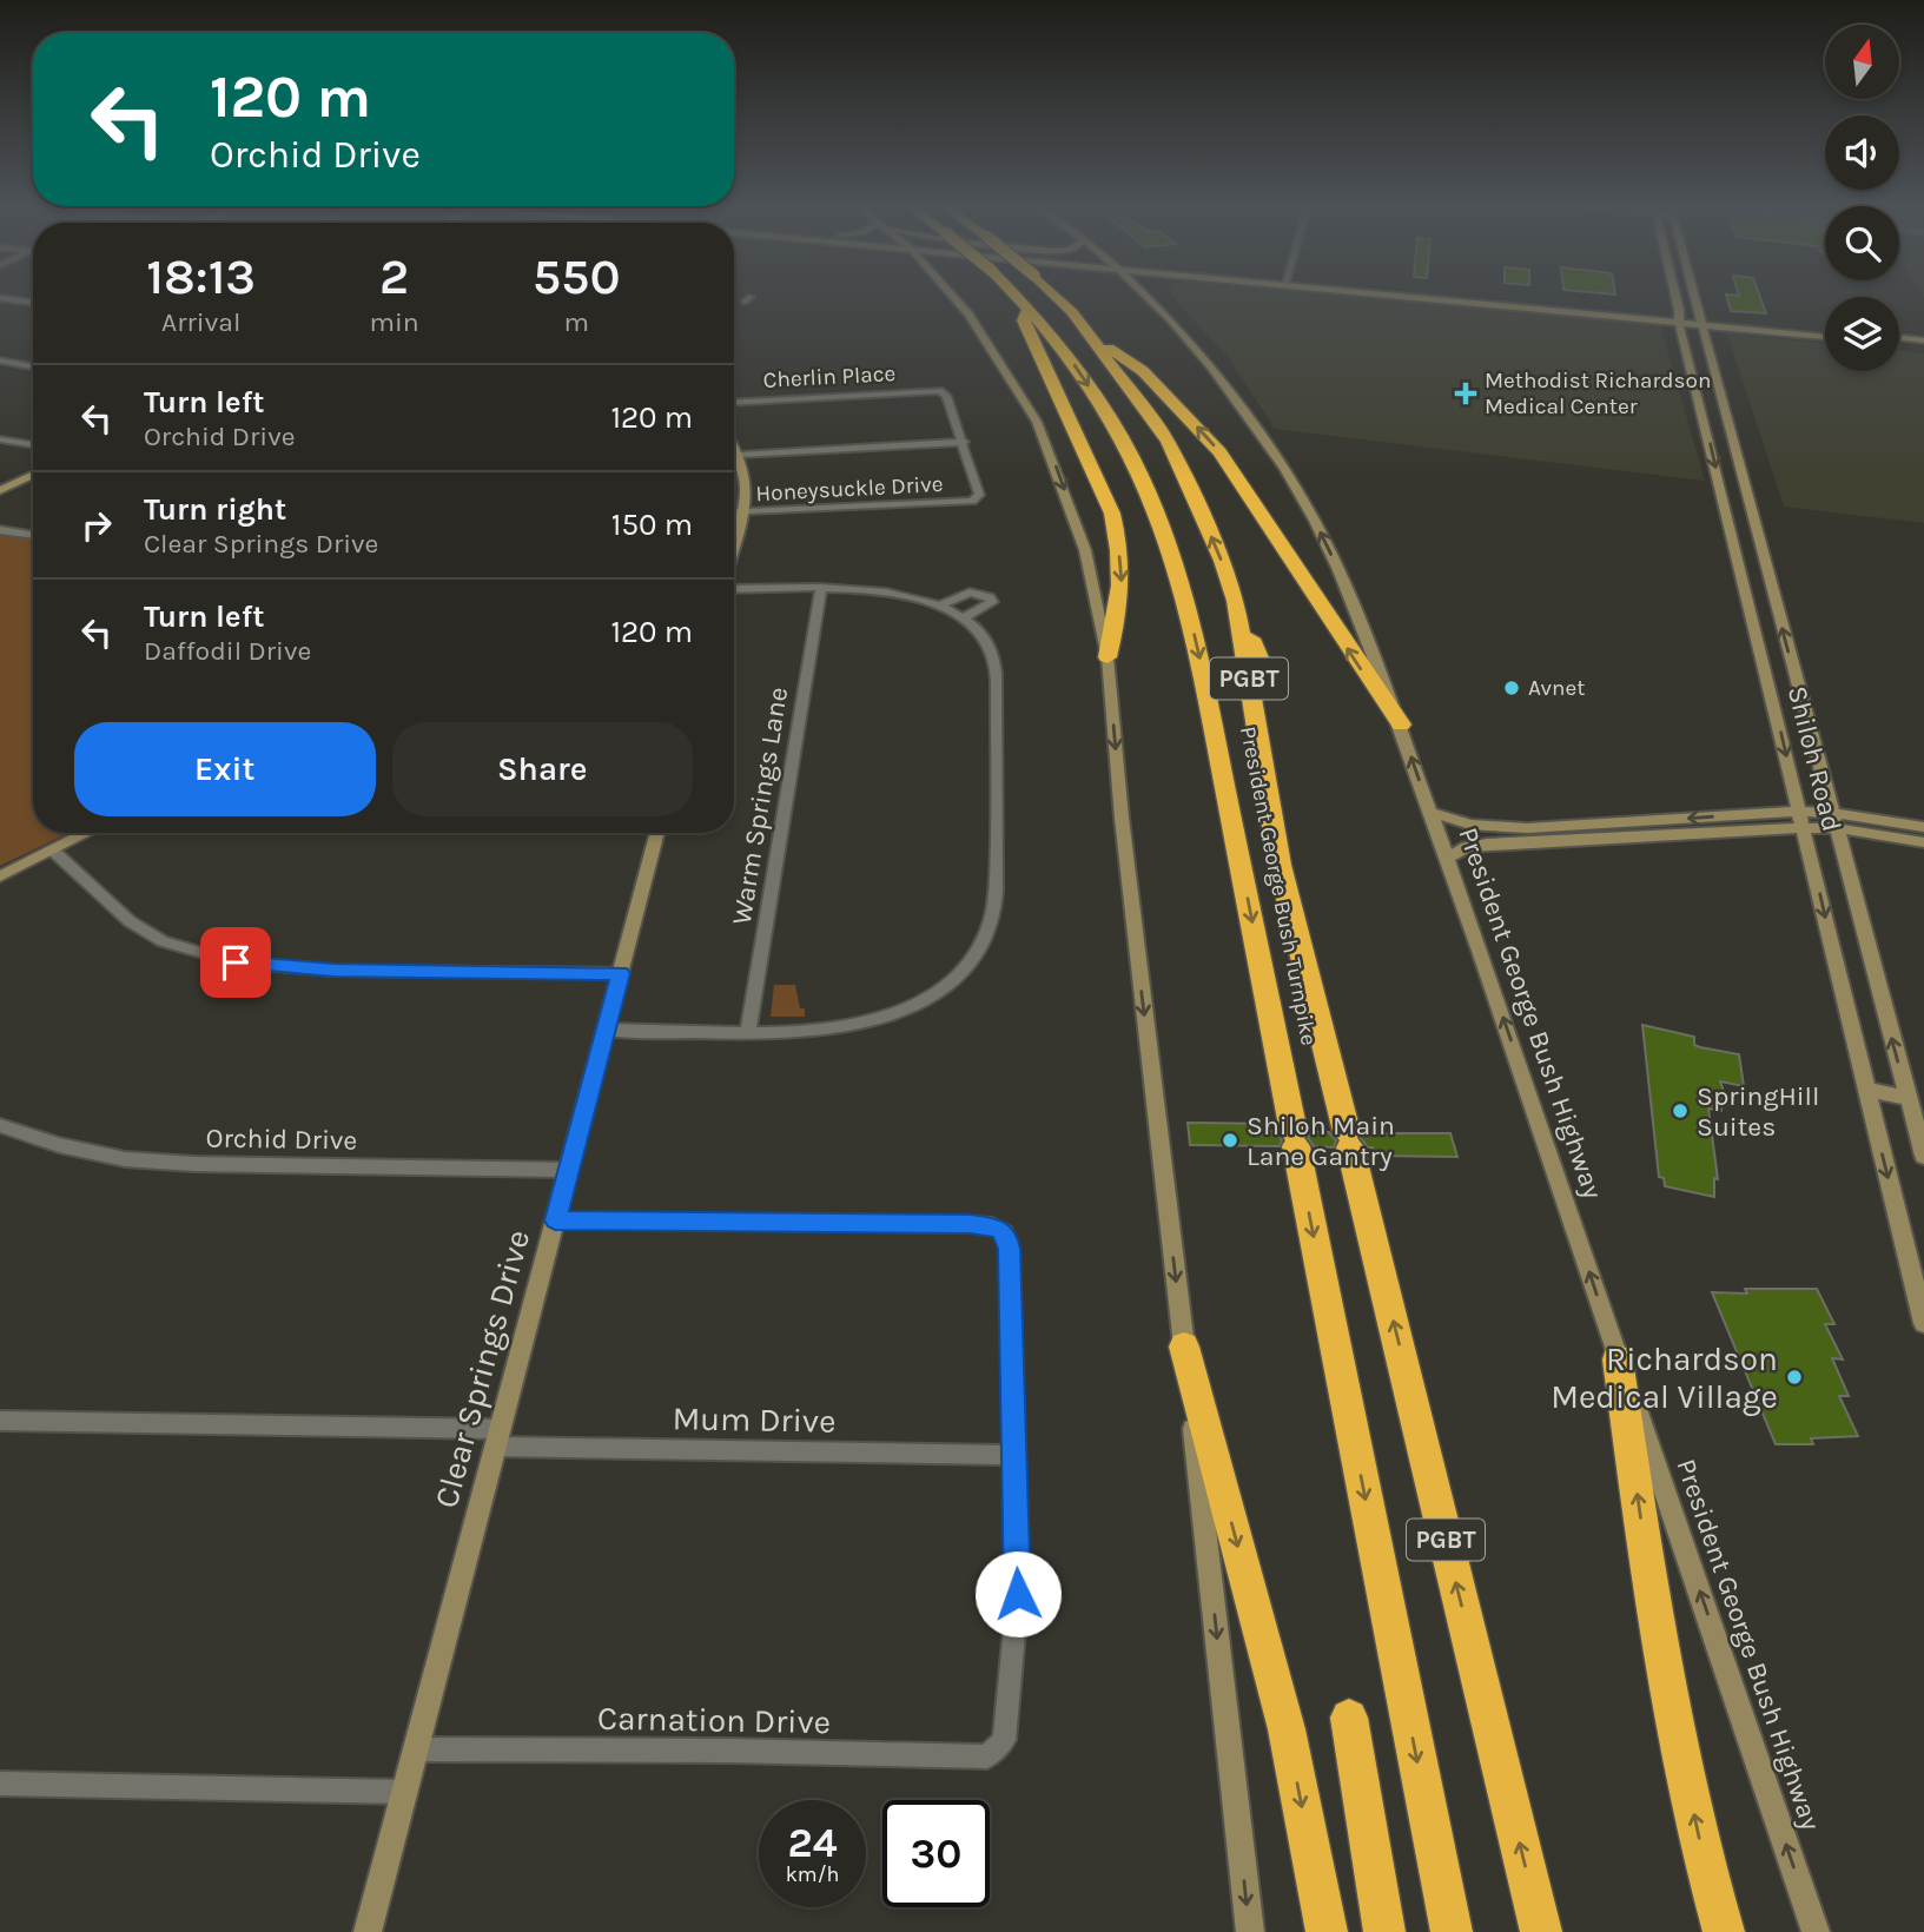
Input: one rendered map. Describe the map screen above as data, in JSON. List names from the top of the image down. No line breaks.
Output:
{"streets":{"highway":["PGBT","President George Bush Turnpike"],"main road":["Shiloh Road","President George Bush Highway","Clear Springs Drive"],"street":["Cherlin Place","Honeysuckle Drive","Warm Springs Lane","Orchid Drive","Mum Drive","Carnation Drive"]},"crossings":[["Orchid Drive","Clear Springs Drive"],["Clear Springs Drive","Mum Drive"],["Clear Springs Drive","Carnation Drive"],["Mum Drive","Carnation Drive"]],"one_way":["President George Bush Highway"],"places":{"health":["Methodist Richardson Medical Center"],"other":["Avnet","SpringHill Suites","Shiloh Main Lane Gantry","Richardson Medical Village"]},"north":"top","page":{"turn":["120 m","Orchid Drive"],"eta":["18:13","Arrival","2","min","550","m"],"list":[{"name":"Turn left","note":"Orchid Drive","value":"120 m"},{"name":"Turn right","note":"Clear Springs Drive","value":"150 m"},{"name":"Turn left","note":"Daffodil Drive","value":"120 m"}],"buttons":["Exit","Share"],"speed":"24 km/h","limit":"30"}}
